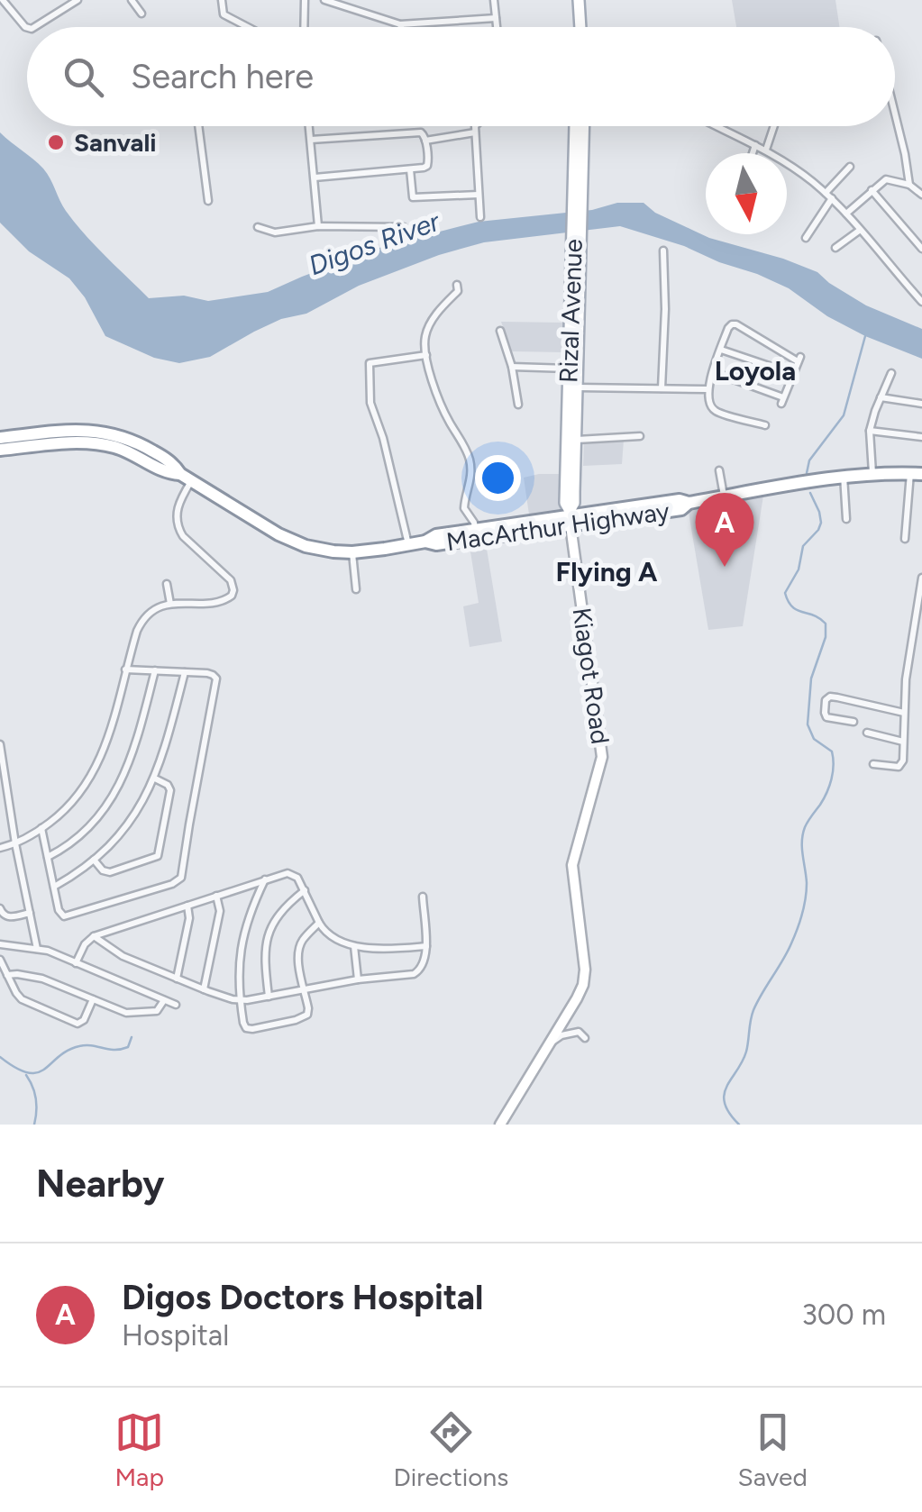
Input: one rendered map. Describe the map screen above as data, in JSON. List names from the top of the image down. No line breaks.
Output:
{"streets":{"highway":["MacArthur Highway"],"main road":["Rizal Avenue"],"street":["Kiagot Road"]},"crossings":[["Rizal Avenue","MacArthur Highway"],["Rizal Avenue","Kiagot Road"],["MacArthur Highway","Kiagot Road"]],"districts":["Loyola","Flying A"],"water":["Digos River"],"places":["Sanvali"],"north":"bottom","page":{"search":"Search here","pins":"A","heading":"Nearby","list":[{"mark":"A","name":"Digos Doctors Hospital","note":"Hospital","value":"300 m"}],"nav":["Map","Directions","Saved"]}}
